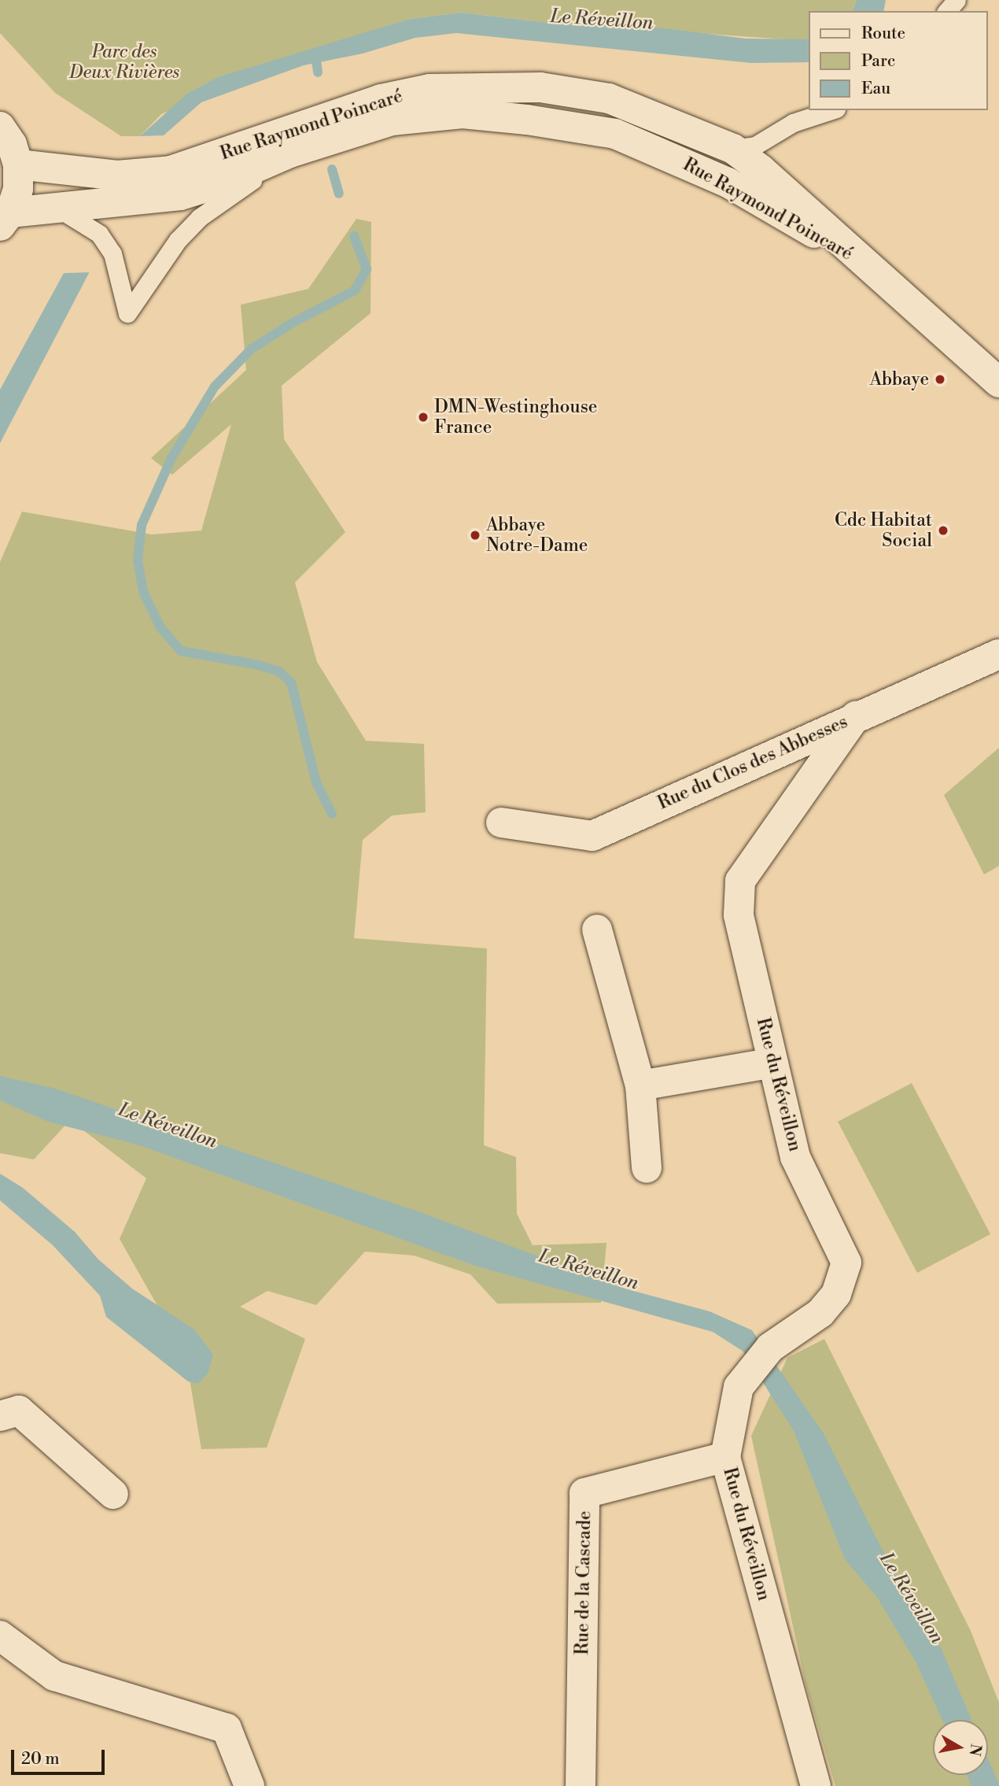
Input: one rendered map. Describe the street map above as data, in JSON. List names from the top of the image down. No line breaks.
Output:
{"streets":{"street":["Rue Raymond Poincaré","Rue du Clos des Abbesses","Rue du Réveillon","Rue de la Cascade"]},"crossings":[["Rue du Clos des Abbesses","Rue du Réveillon"],["Rue du Réveillon","Rue de la Cascade"]],"water":["Le Réveillon"],"parks":["Parc des Deux Rivières"],"places":["Abbaye","DMN-Westinghouse France","Cdc Habitat Social","Abbaye Notre-Dame"],"legend":["Route","Parc","Eau"],"scale_bar":"20 m","north":"right"}
